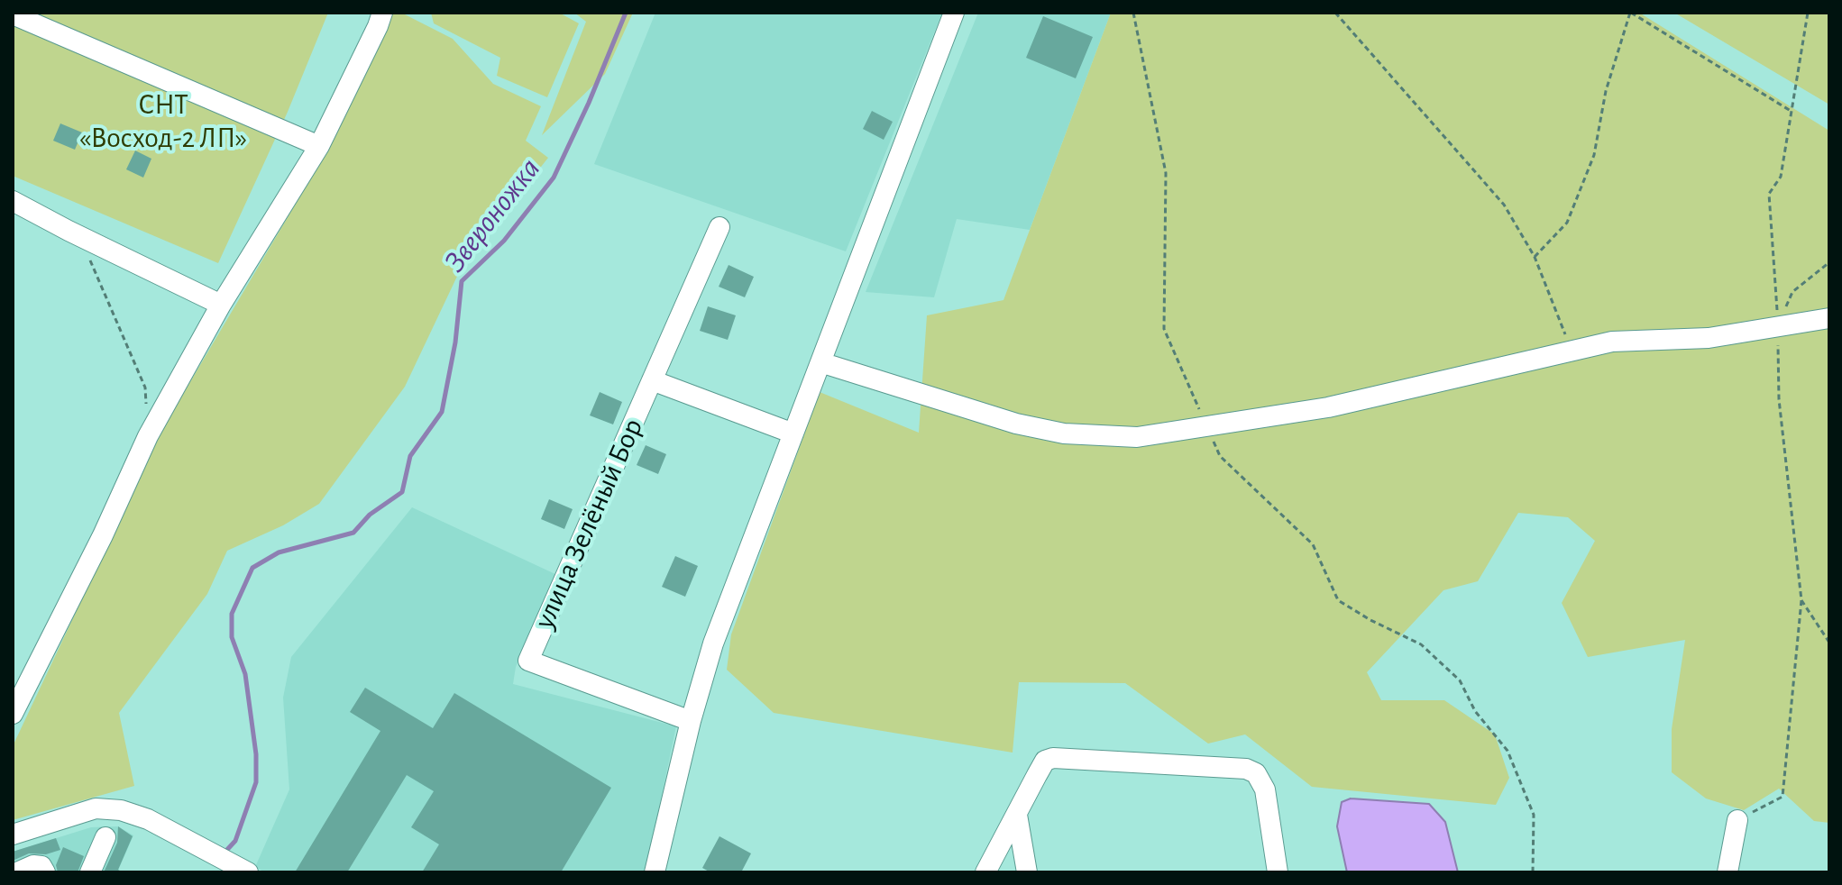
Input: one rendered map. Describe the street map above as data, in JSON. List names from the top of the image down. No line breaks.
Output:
{"streets":{"street":["улица Зелёный Бор"]},"water":["Звероножка"],"parks":["СНТ «Восход-2 ЛП»"]}
